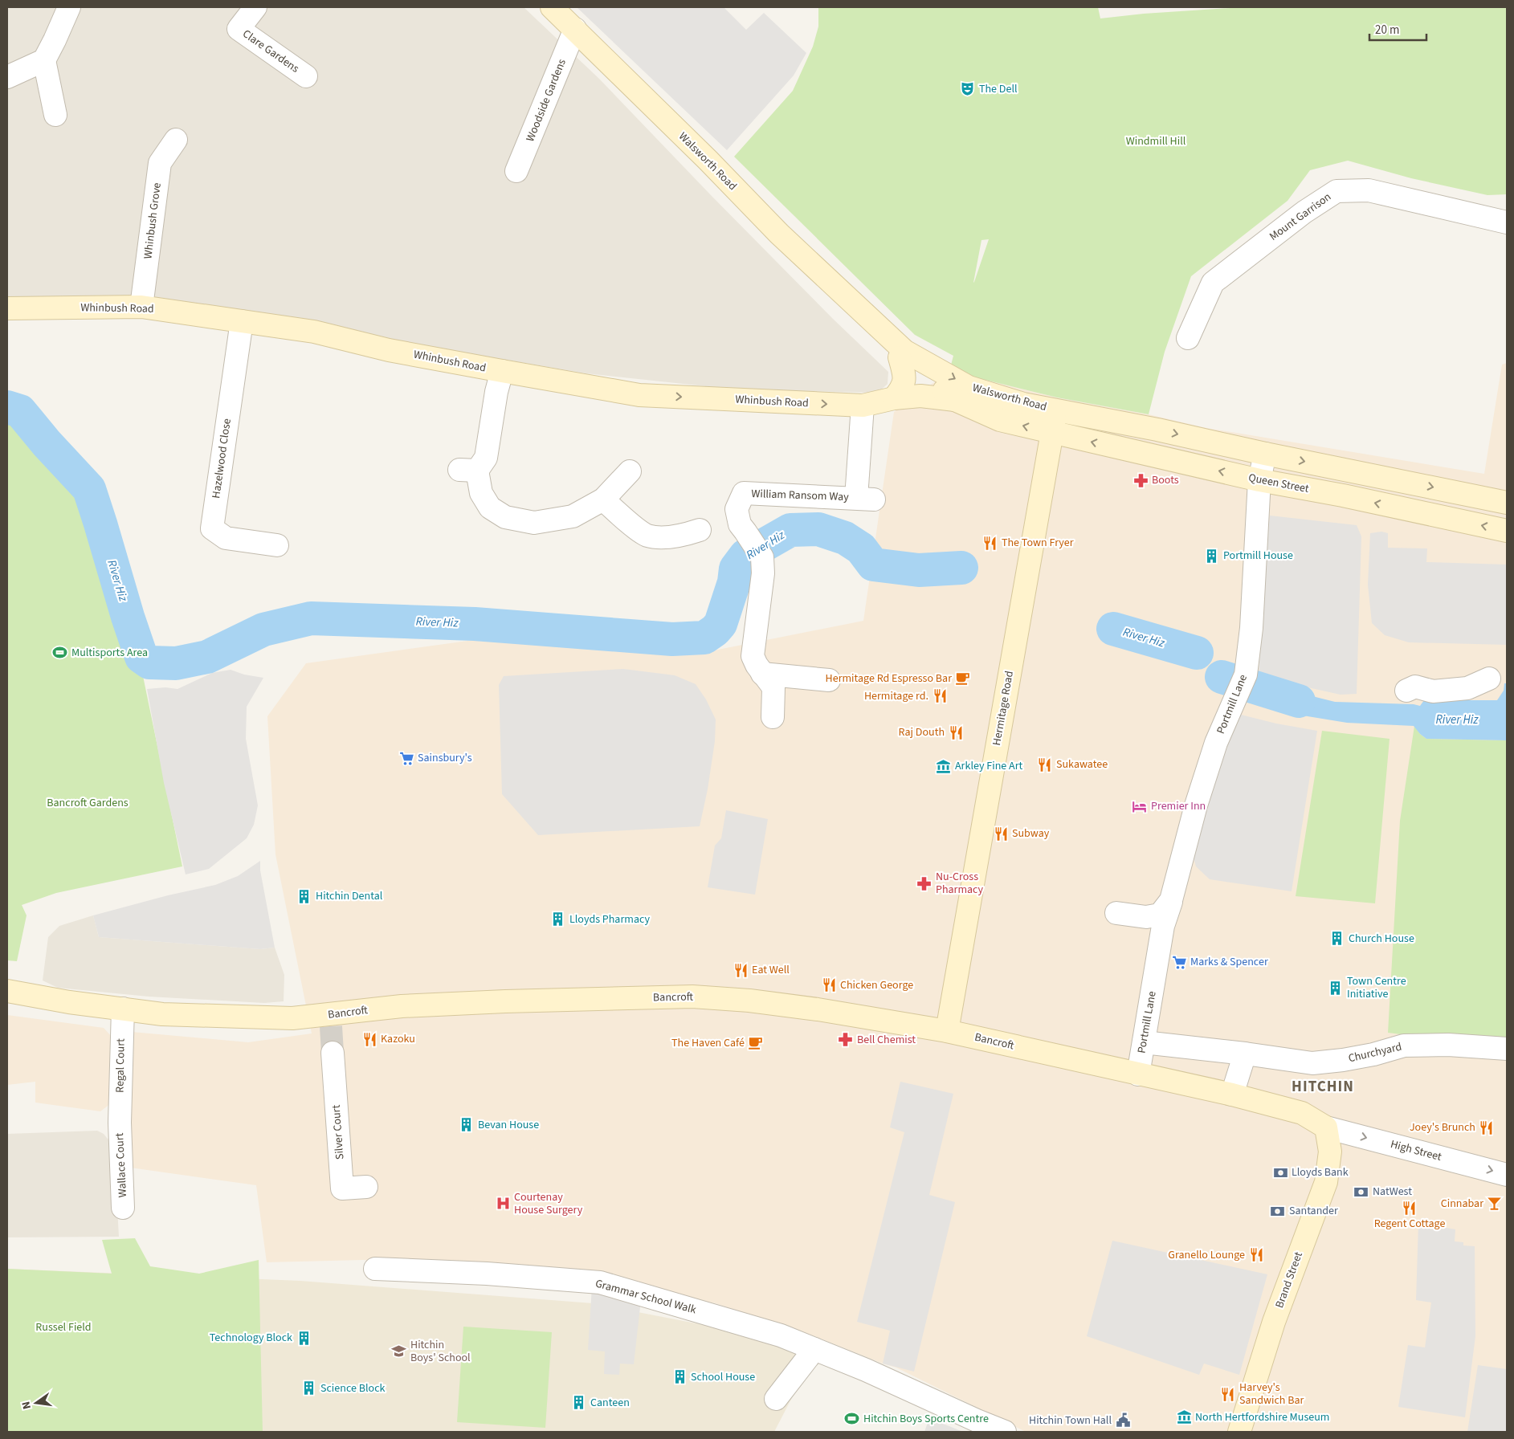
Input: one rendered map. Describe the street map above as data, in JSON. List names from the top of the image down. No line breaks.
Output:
{"streets":{"street":["Clare Gardens","Woodside Gardens","Walsworth Road","Mount Garrison","Whinbush Grove","Whinbush Road","Hazelwood Close","Queen Street","William Ransom Way","Portmill Lane","Hermitage Road","Bancroft","Churchyard","Regal Court","Silver Court","High Street","Wallace Court","Brand Street","Grammar School Walk"]},"crossings":[["Woodside Gardens","Walsworth Road"],["Walsworth Road","Whinbush Road"],["Walsworth Road","Queen Street"],["Walsworth Road","Hermitage Road"],["Whinbush Grove","Whinbush Road"],["Whinbush Road","Hazelwood Close"],["Whinbush Road","William Ransom Way"],["Queen Street","Portmill Lane"],["Queen Street","Hermitage Road"],["Portmill Lane","Bancroft"],["Portmill Lane","Churchyard"],["Hermitage Road","Bancroft"],["Bancroft","Regal Court"],["Bancroft","High Street"],["Bancroft","Brand Street"],["Regal Court","Wallace Court"],["High Street","Brand Street"]],"one_way":["Whinbush Road","High Street"],"districts":["HITCHIN"],"water":["River Hiz"],"parks":["Windmill Hill","Bancroft Gardens","Russel Field"],"places":{"theatre":["The Dell"],"pharmacy":["Boots","Nu-Cross Pharmacy","Bell Chemist"],"restaurant":["The Town Fryer","Hermitage rd.","Raj Douth","Sukawatee","Subway","Eat Well","Chicken George","Kazoku","Joey's Brunch","Regent Cottage","Granello Lounge","Harvey's Sandwich Bar"],"building":["Portmill House","Hitchin Dental","Lloyds Pharmacy","Church House","Town Centre Initiative","Bevan House","Technology Block","School House","Science Block","Canteen"],"sports":["Multisports Area","Hitchin Boys Sports Centre"],"cafe":["Hermitage Rd Espresso Bar","The Haven Café"],"supermarket":["Sainsbury's","Marks & Spencer"],"museum":["Arkley Fine Art","North Hertfordshire Museum"],"hotel":["Premier Inn"],"bank":["Lloyds Bank","NatWest","Santander"],"hospital":["Courtenay House Surgery"],"bar":["Cinnabar"],"school or university":["Hitchin Boys' School"],"public building":["Hitchin Town Hall"]},"scale_bar":"20 m","north":"left"}
